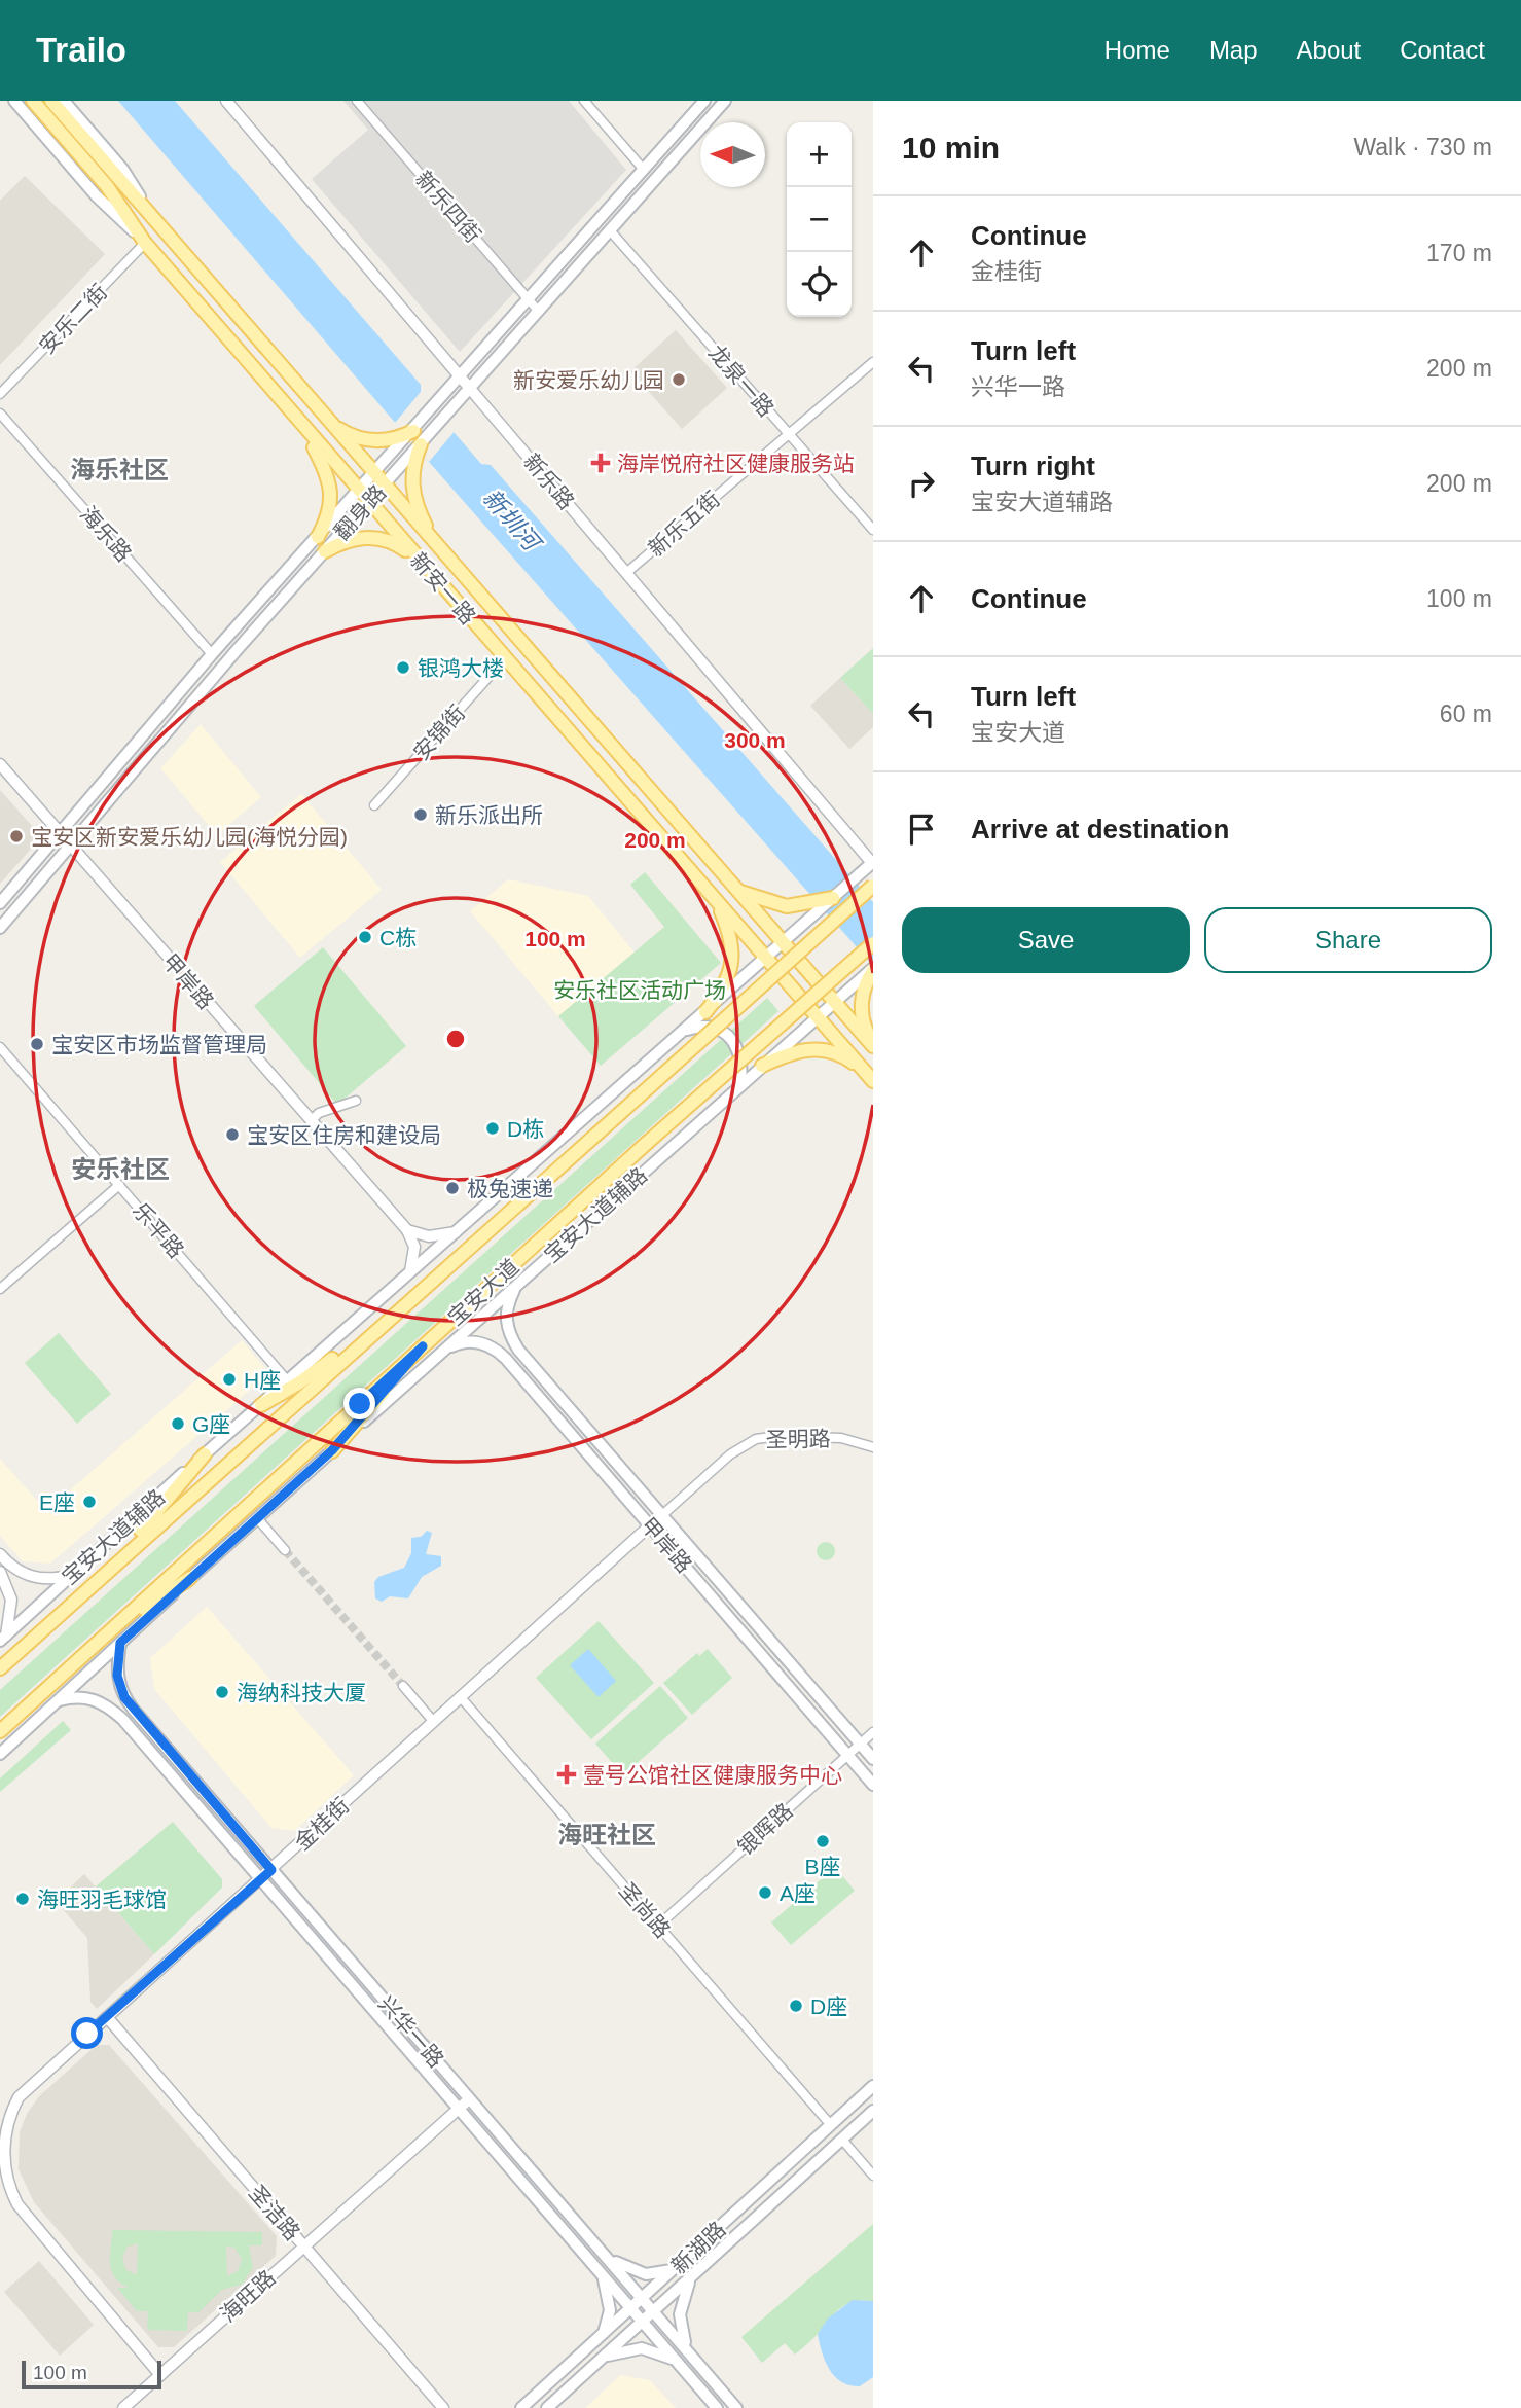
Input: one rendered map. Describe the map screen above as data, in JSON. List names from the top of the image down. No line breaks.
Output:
{"streets":{"main road":["翻身路","新安一路","甲岸路","宝安大道辅路","宝安大道","兴华一路","新湖路"],"street":["新乐四街","安乐二街","龙泉一路","新乐路","新乐五街","海乐路","安锦街","乐平路","圣明路","金桂街","银晖路","圣尚路","圣洁路","海旺路"]},"crossings":[["安乐二街","新安一路"],["龙泉一路","新乐五街"],["新乐路","新乐五街"],["翻身路","海乐路"],["翻身路","新安一路"],["翻身路","甲岸路"],["新安一路","安锦街"],["新安一路","宝安大道辅路"],["甲岸路","宝安大道辅路"],["甲岸路","圣明路"],["甲岸路","金桂街"],["甲岸路","银晖路"],["宝安大道辅路","乐平路"],["宝安大道辅路","兴华一路"],["金桂街","圣尚路"],["金桂街","兴华一路"],["金桂街","圣洁路"],["金桂街","海旺路"],["银晖路","圣尚路"],["圣尚路","新湖路"],["兴华一路","新湖路"],["兴华一路","海旺路"],["圣洁路","海旺路"]],"districts":["海乐社区","安乐社区","海旺社区"],"water":["新圳河"],"parks":["安乐社区活动广场"],"places":{"other":["新安爱乐幼儿园","银鸿大楼","新乐派出所","宝安区新安爱乐幼儿园(海悦分园)","C栋","宝安区市场监督管理局","D栋","宝安区住房和建设局","极兔速递","H座","G座","E座","海纳科技大厦","B座","A座","海旺羽毛球馆","D座"],"health":["海岸悦府社区健康服务站","壹号公馆社区健康服务中心"]},"scale_bar":"100 m","north":"left","page":{"header":"Trailo","nav":["Home","Map","About","Contact"],"heading":["10 min","Walk · 730 m"],"map_buttons":["+","−"],"list":[["Continue","金桂街","170 m"],["Turn left","兴华一路","200 m"],["Turn right","宝安大道辅路","200 m"],["Continue","100 m"],["Turn left","宝安大道","60 m"],"Arrive at destination"],"buttons":["Save","Share"],"scale":"100 m"},"rings":["300 m","200 m","100 m"]}
